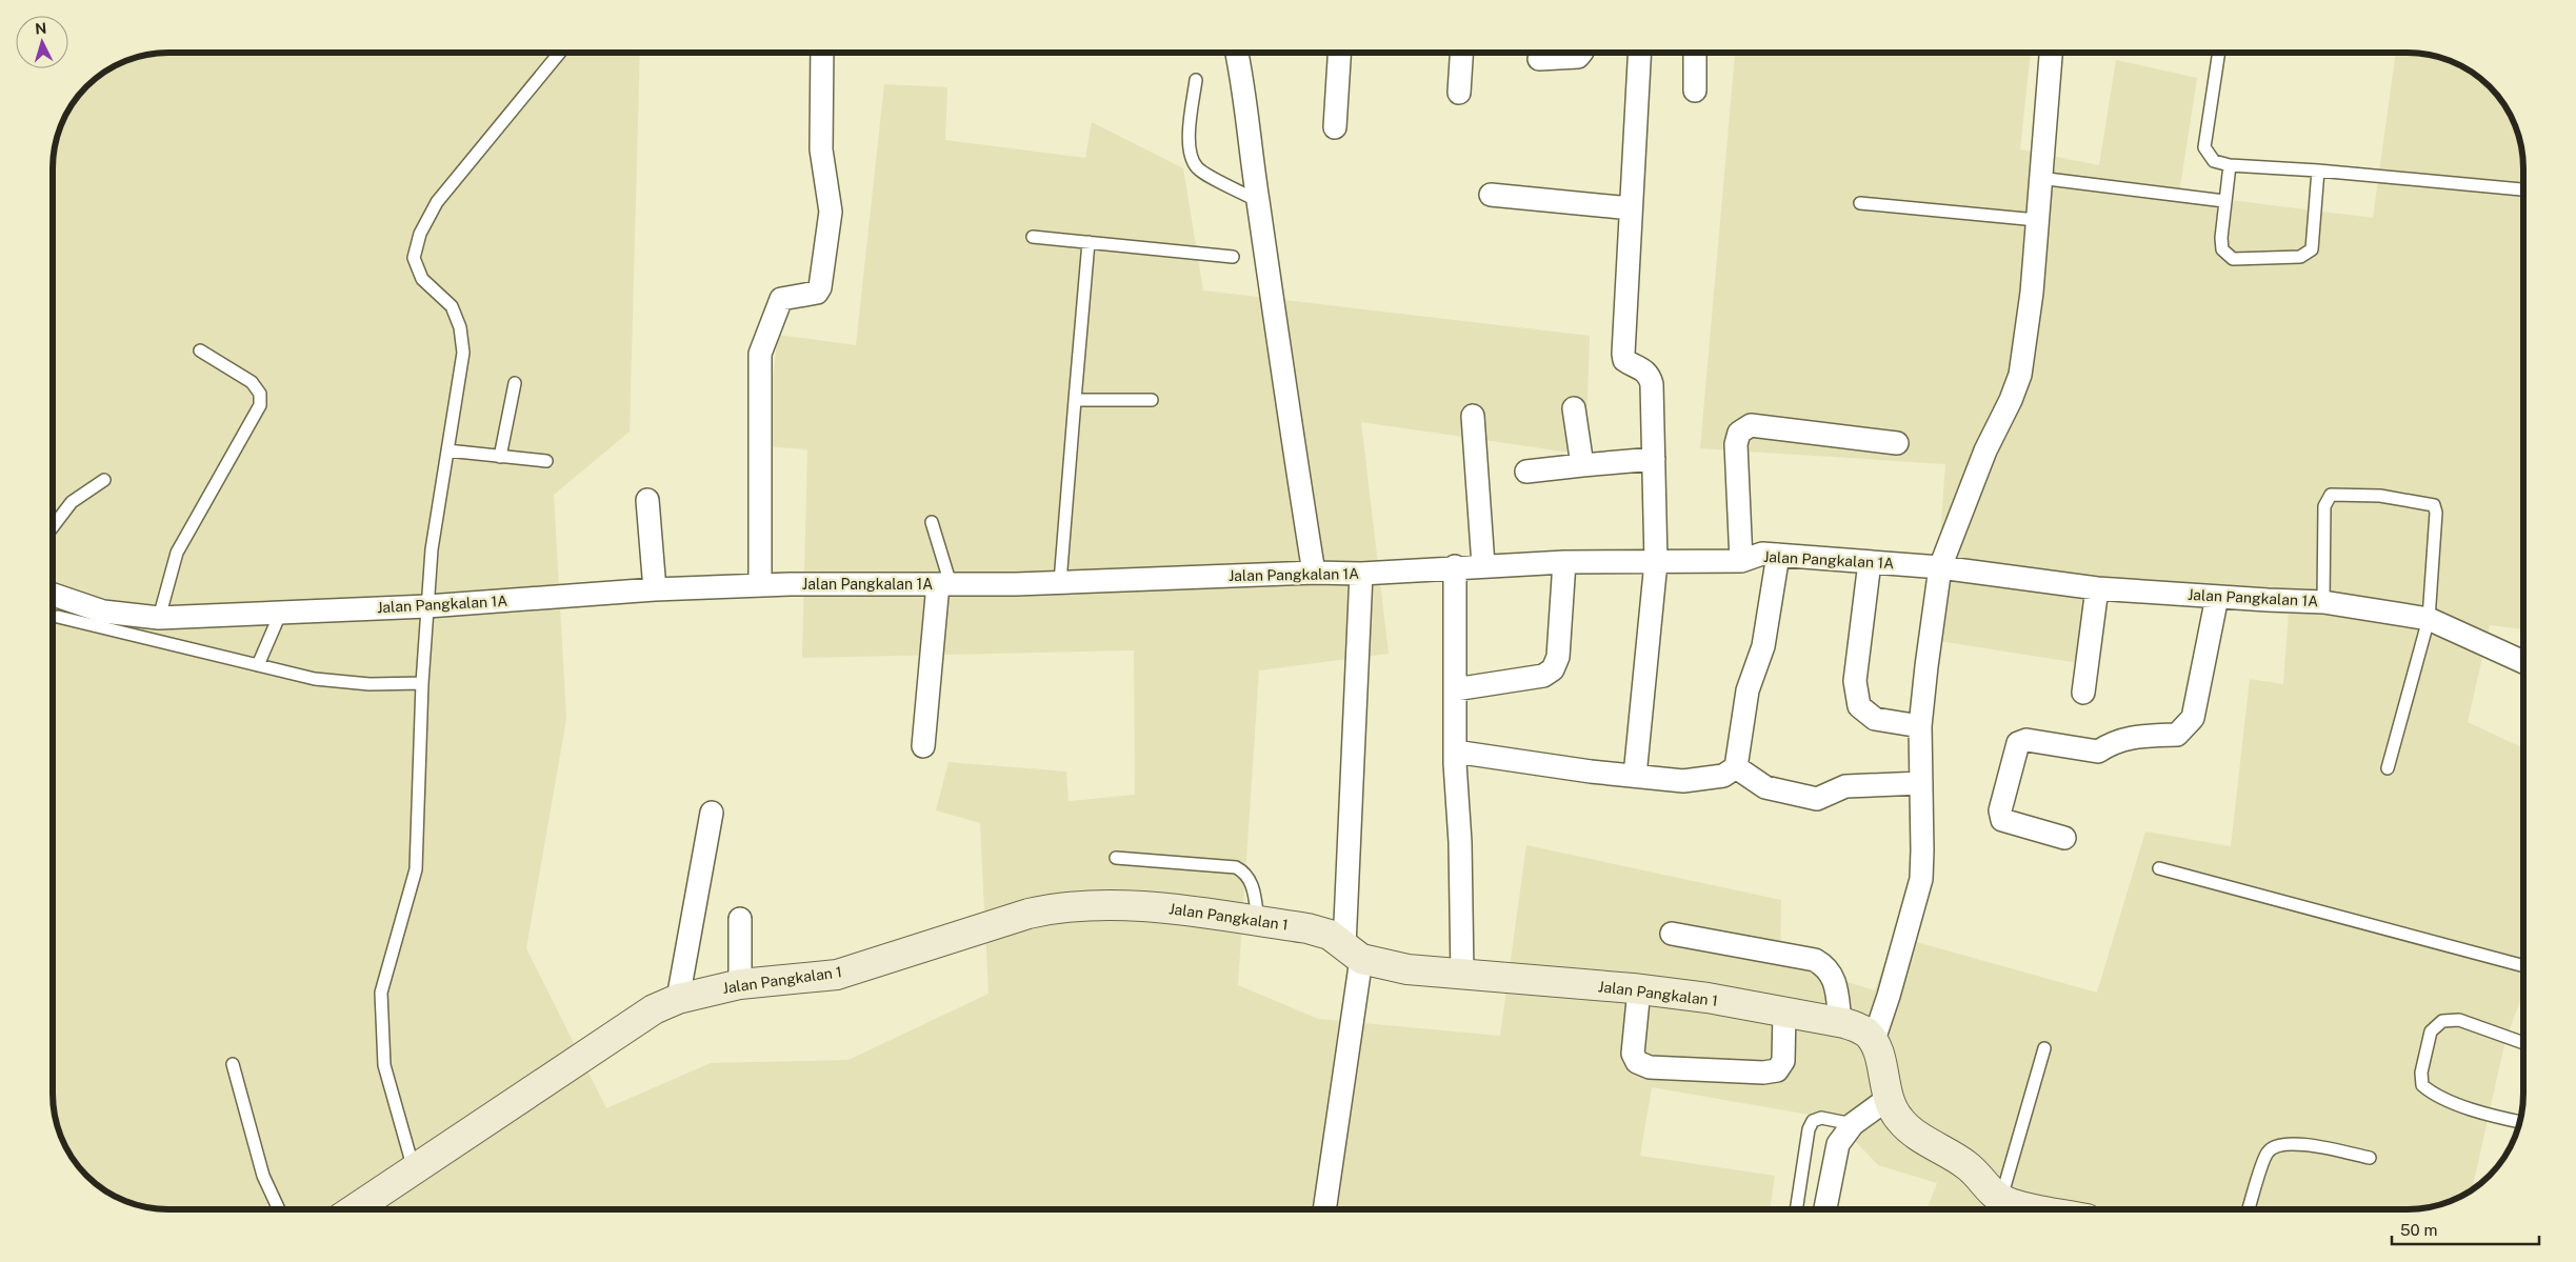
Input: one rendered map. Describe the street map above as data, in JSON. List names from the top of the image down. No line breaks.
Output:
{"streets":{"main road":["Jalan Pangkalan 1"],"street":["Jalan Pangkalan 1A"]},"scale_bar":"50 m","north":"top"}
